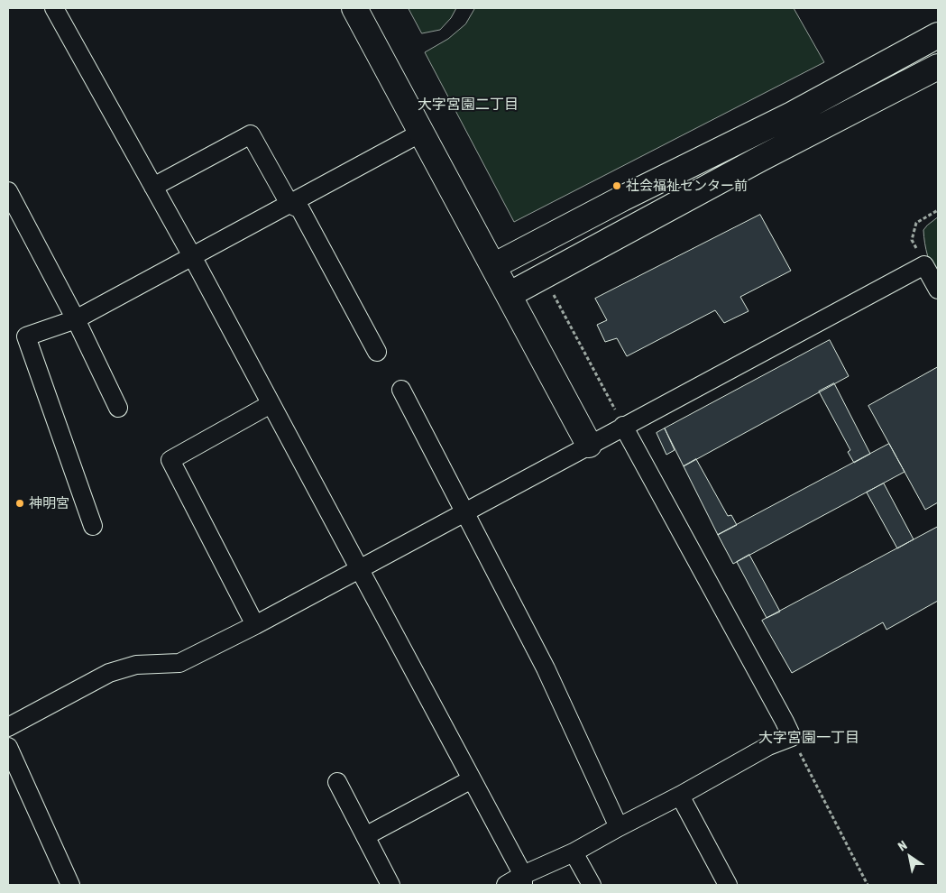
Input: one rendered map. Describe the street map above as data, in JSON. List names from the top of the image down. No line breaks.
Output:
{"districts":["大字宮園二丁目","大字宮園一丁目"],"places":["社会福祉センター前","神明宮"],"north":"top left"}
